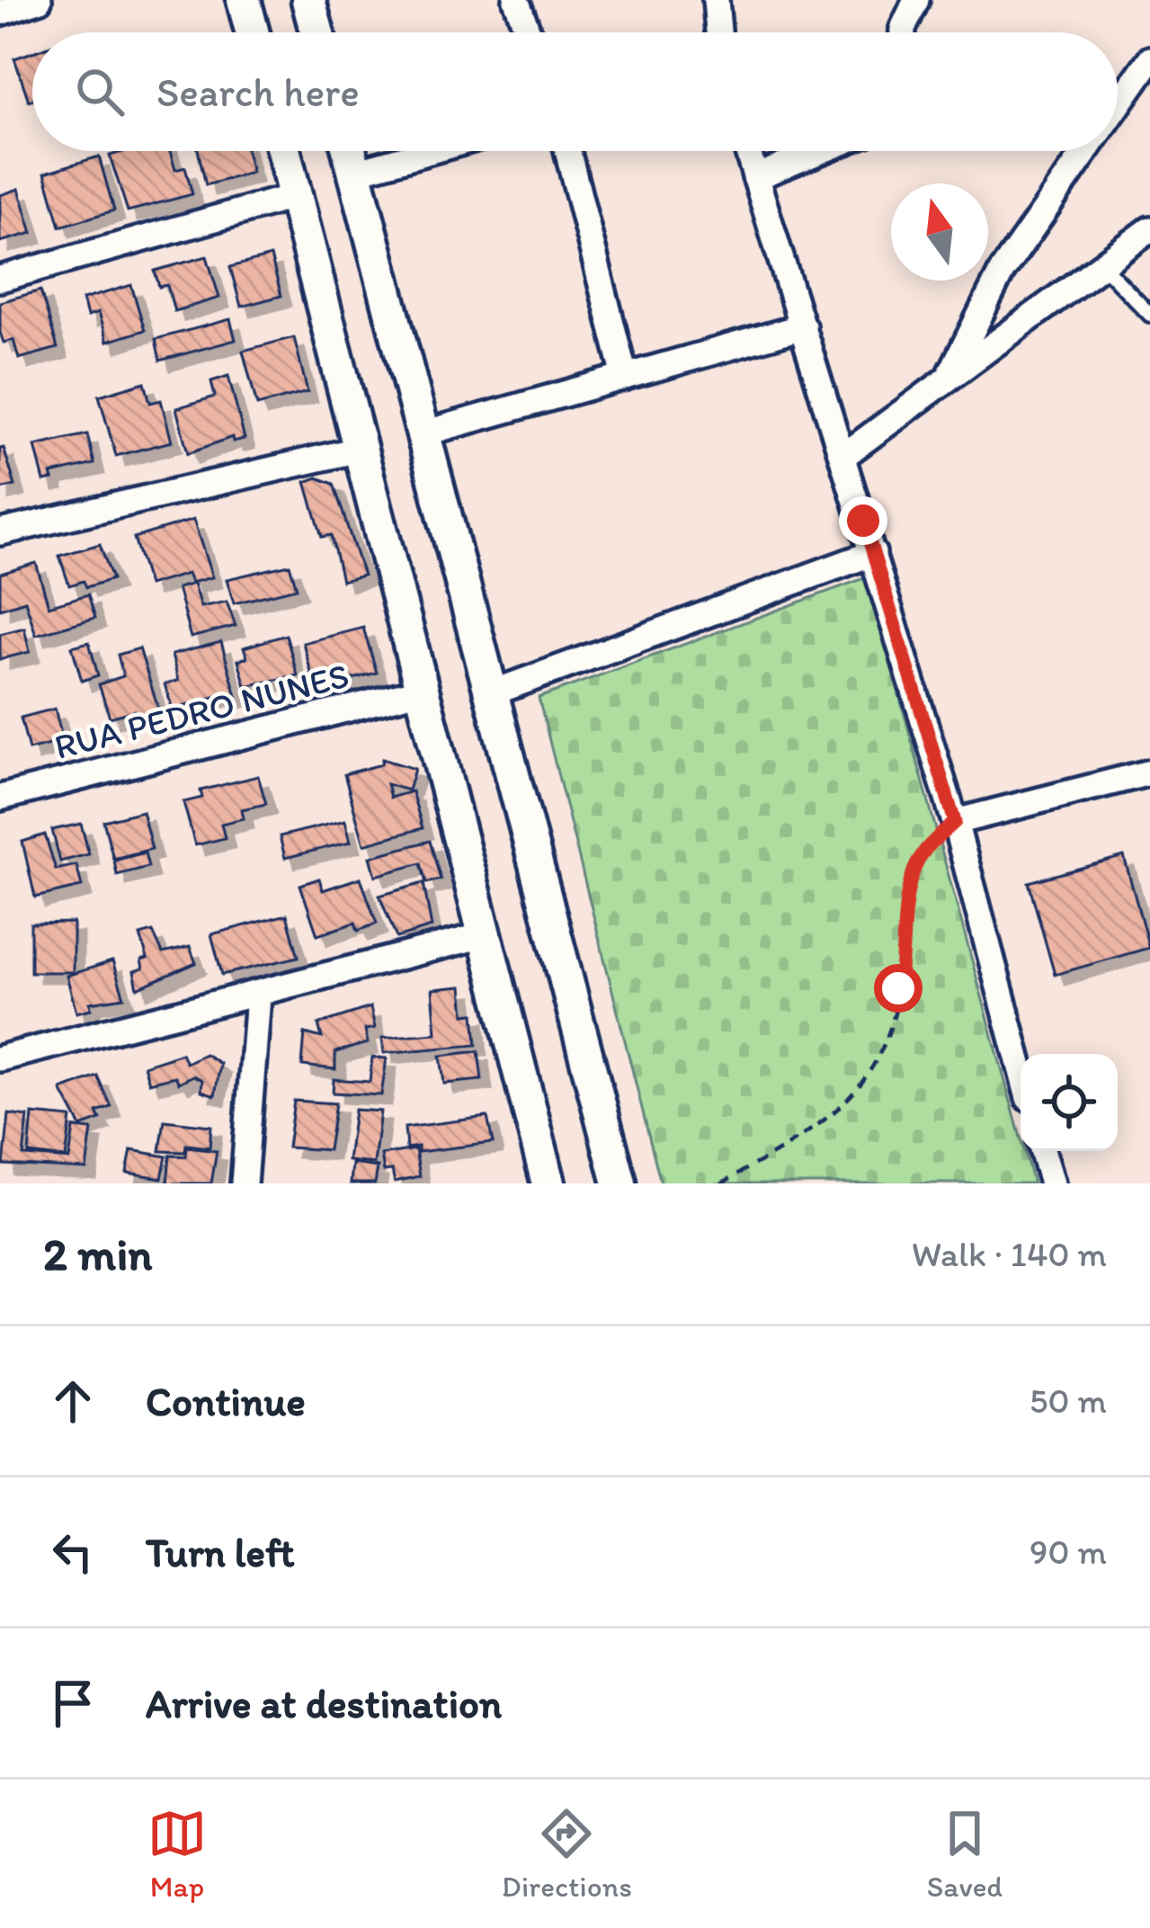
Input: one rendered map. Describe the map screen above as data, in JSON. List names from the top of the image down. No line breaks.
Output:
{"streets":{"street":["RUA PEDRO NUNES"]},"north":"top","page":{"search":"Search here","heading":["2 min","Walk · 140 m"],"list":[["Continue","50 m"],["Turn left","90 m"],"Arrive at destination"],"nav":["Map","Directions","Saved"]}}
